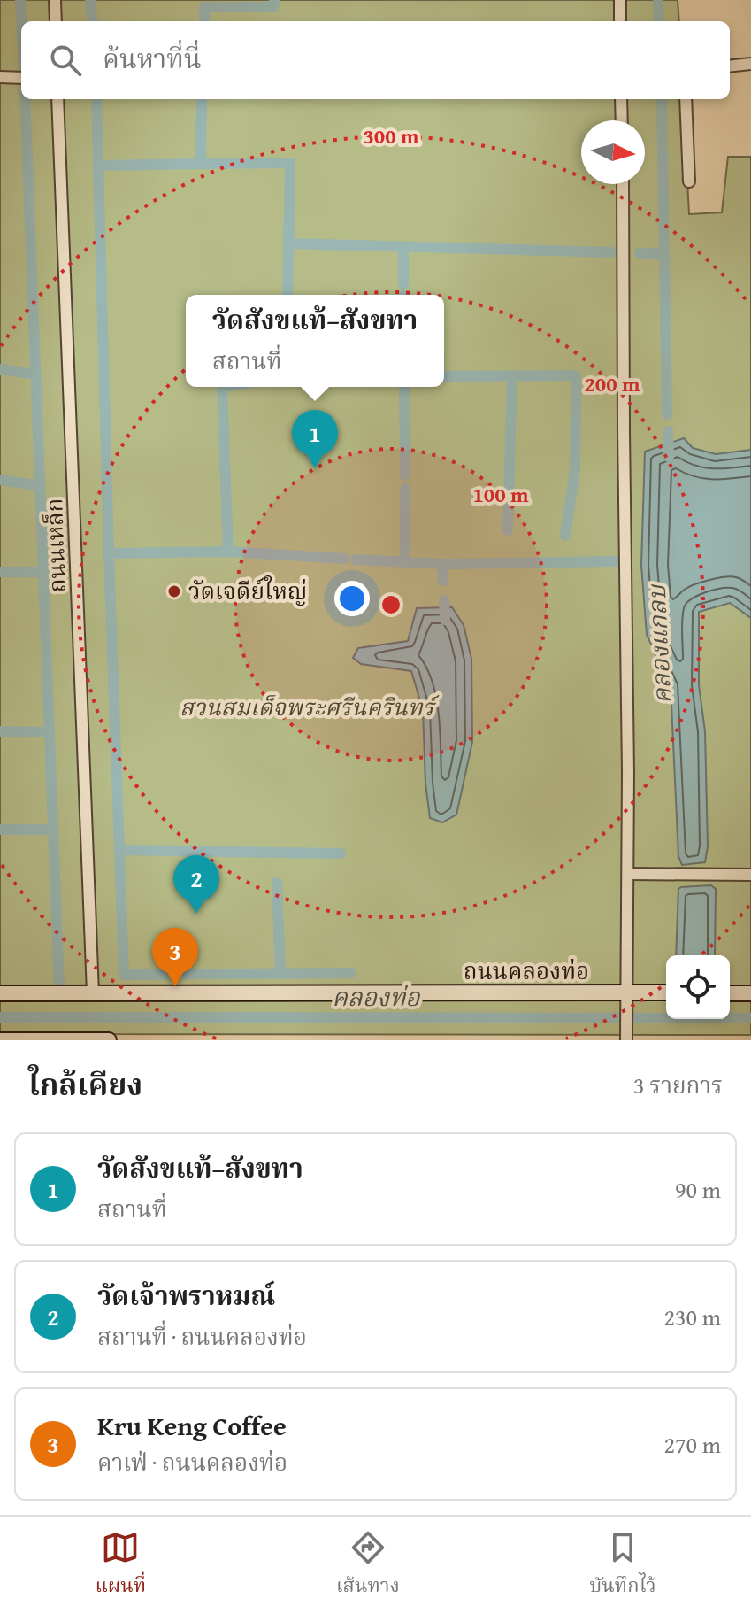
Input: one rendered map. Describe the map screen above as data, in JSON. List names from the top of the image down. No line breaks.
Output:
{"streets":{"street":["ถนนเหล็ก","ถนนคลองท่อ"]},"crossings":[["ถนนเหล็ก","ถนนคลองท่อ"]],"water":["คลองแกลบ","คลองท่อ"],"parks":["สวนสมเด็จพระศรีนครินทร์"],"places":["วัดเจดีย์ใหญ่"],"north":"right","page":{"search":"ค้นหาที่นี่","popup":["วัดสังขแท้–สังขทา","สถานที่"],"pins":["1","2","3"],"heading":["ใกล้เคียง","3 รายการ"],"list":[{"mark":"1","name":"วัดสังขแท้–สังขทา","note":"สถานที่","value":"90 m"},{"mark":"2","name":"วัดเจ้าพราหมณ์","note":"สถานที่ · ถนนคลองท่อ","value":"230 m"},{"mark":"3","name":"Kru Keng Coffee","note":"คาเฟ่ · ถนนคลองท่อ","value":"270 m"}],"nav":["แผนที่","เส้นทาง","บันทึกไว้"]},"rings":["300 m","200 m","100 m"]}
